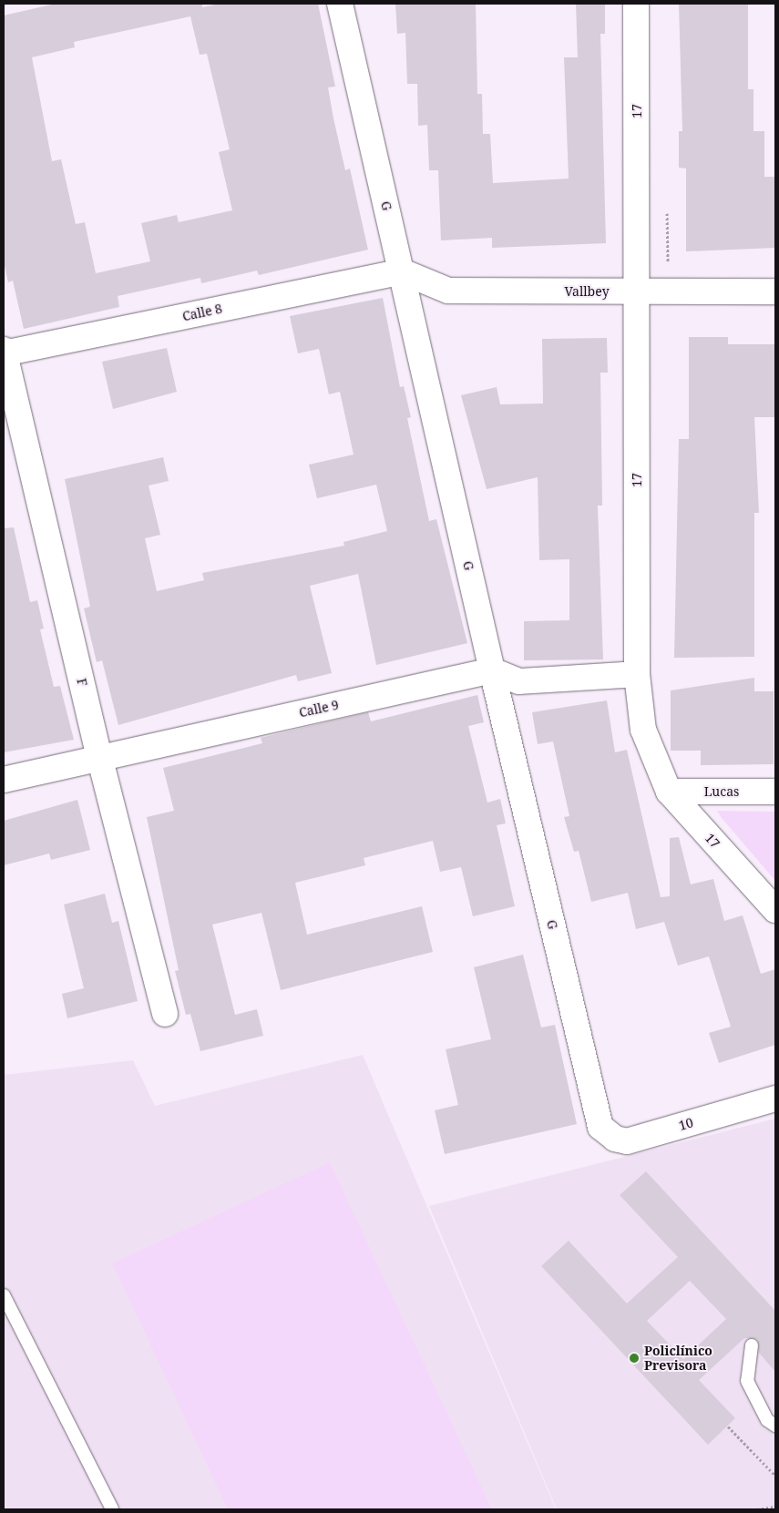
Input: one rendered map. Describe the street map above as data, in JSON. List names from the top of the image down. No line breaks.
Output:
{"streets":{"street":["17","G","Vallbey","Calle 8","F","Calle 9","Lucas","10"]},"crossings":[["17","Vallbey"],["17","Lucas"],["G","Vallbey"],["G","Calle 8"],["G","Calle 9"],["G","10"],["Vallbey","Calle 8"],["Calle 8","F"],["F","Calle 9"]],"places":["Policlínico Previsora"]}
